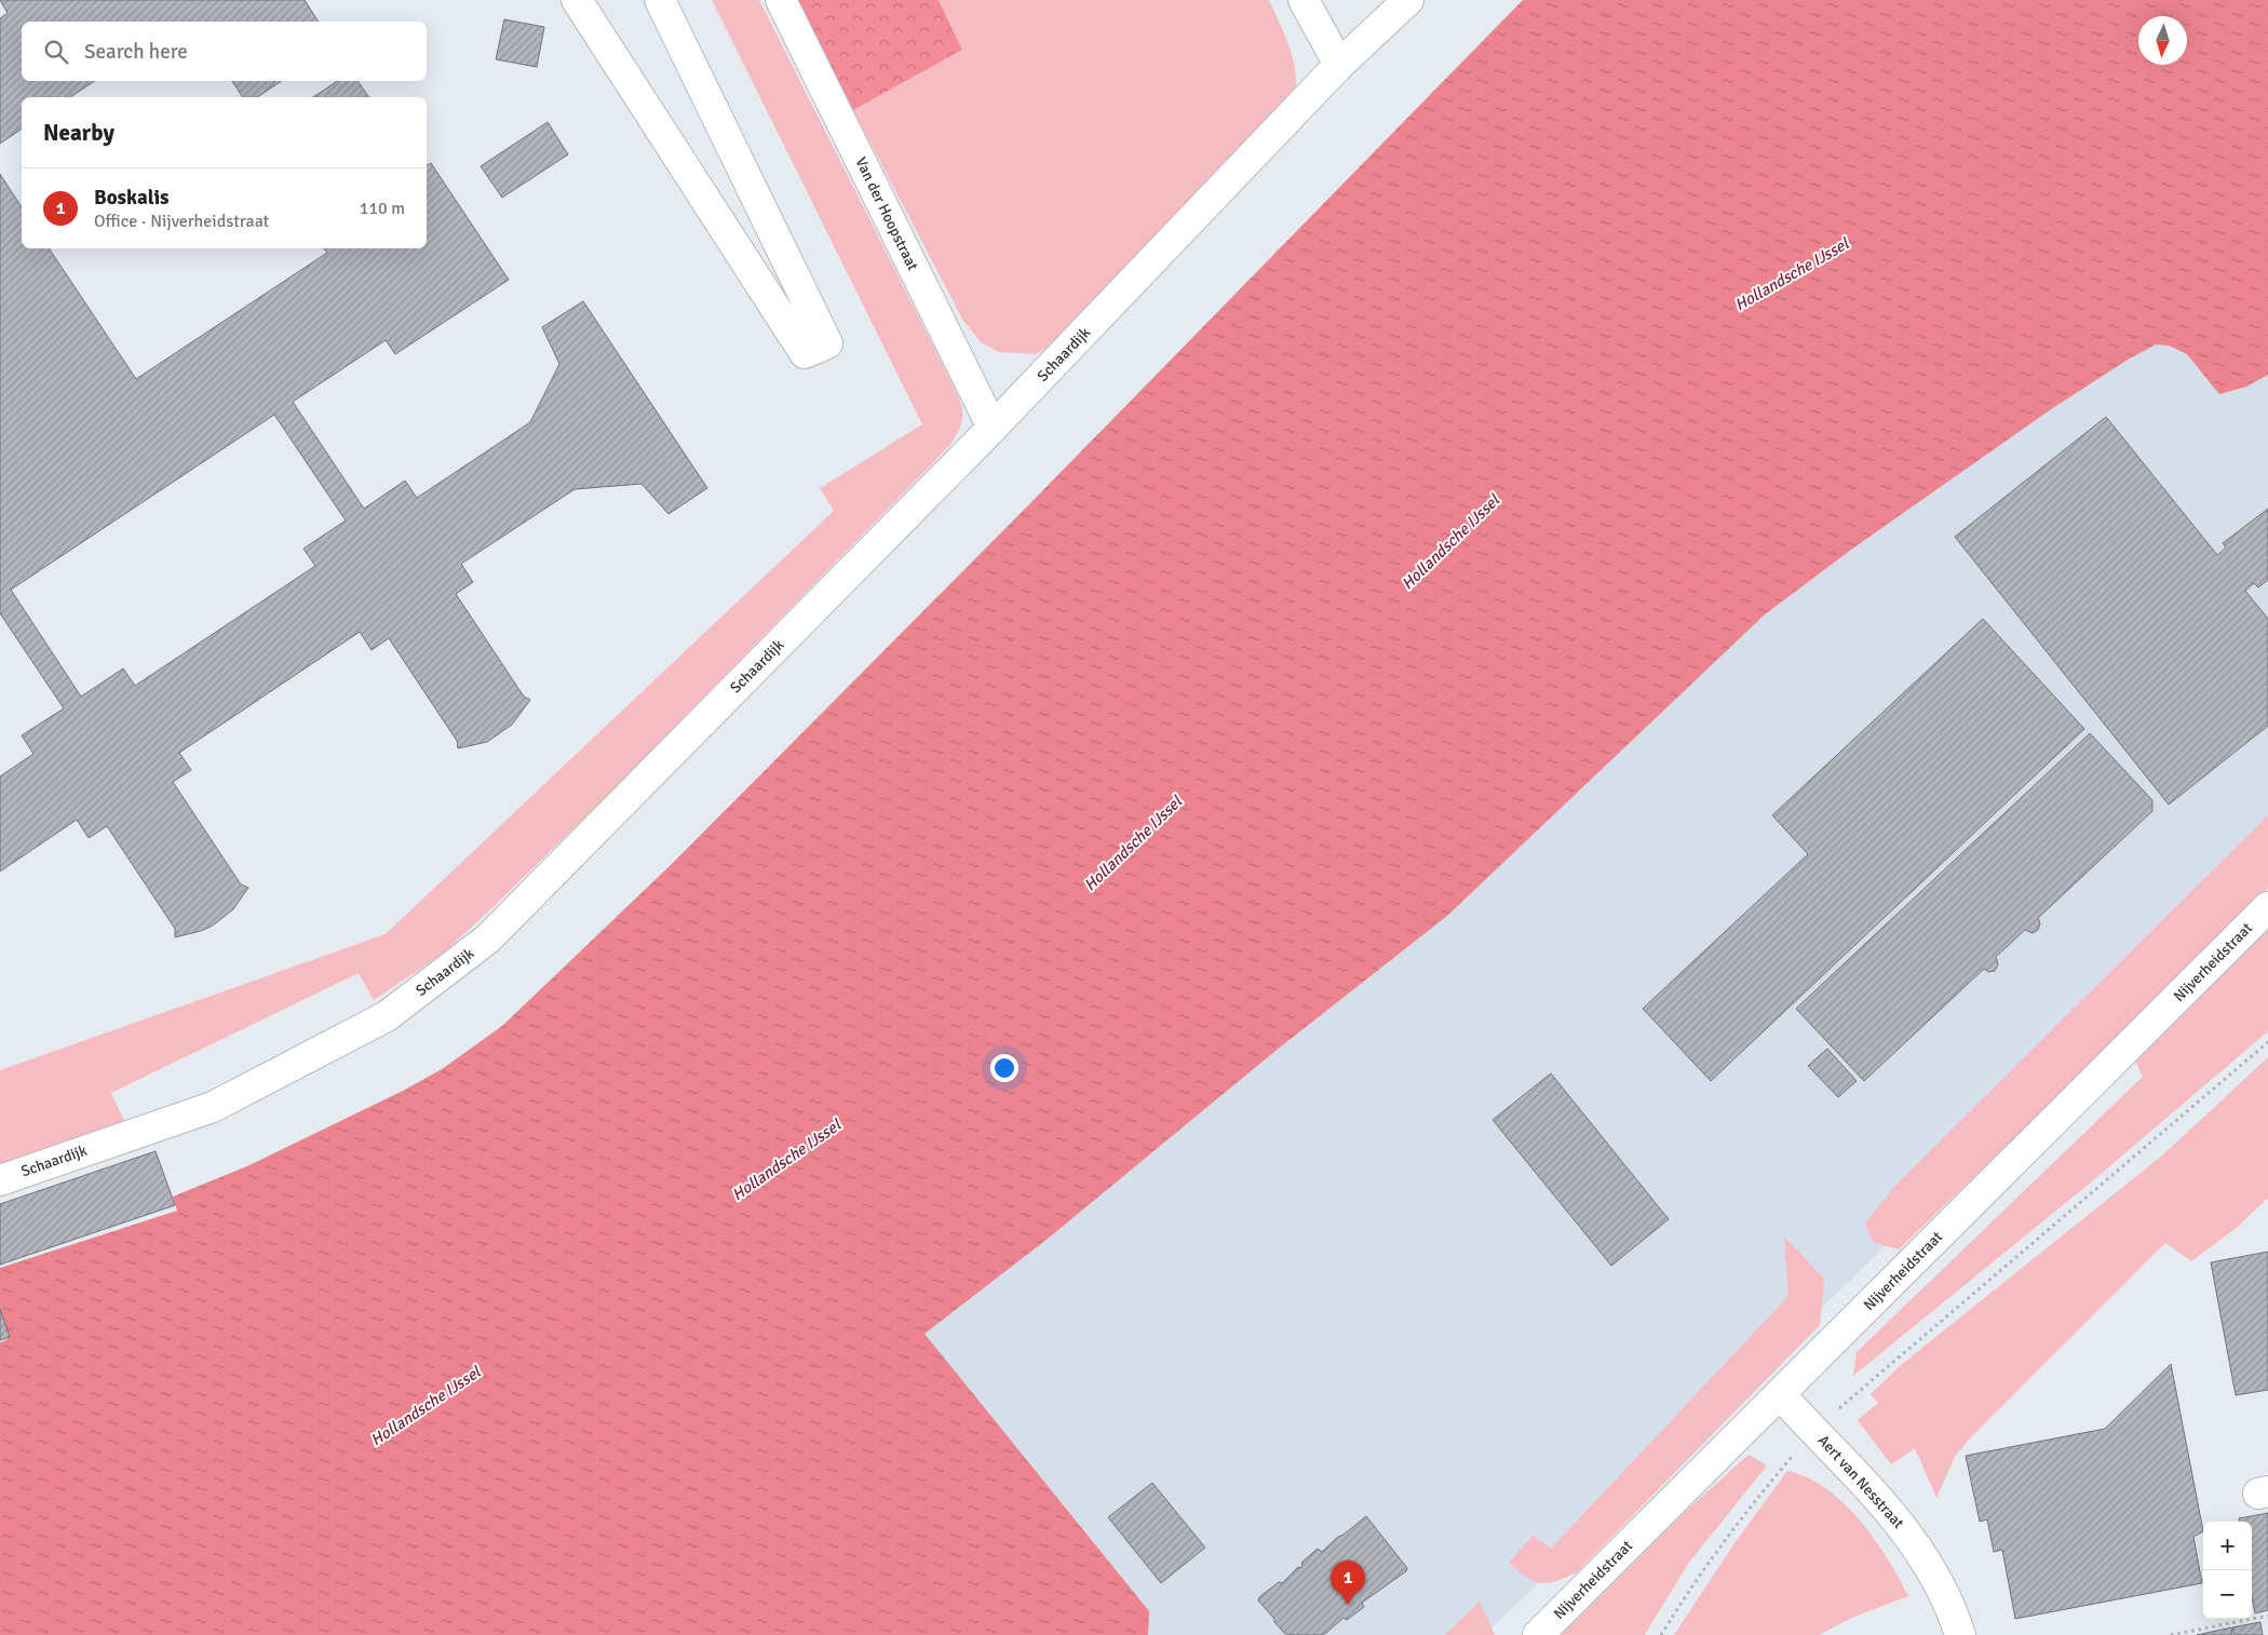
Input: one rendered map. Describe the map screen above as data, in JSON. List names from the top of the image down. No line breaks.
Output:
{"streets":{"street":["Van der Hoopstraat","Schaardijk","Nijverheidstraat","Aert van Nesstraat"]},"crossings":[["Van der Hoopstraat","Schaardijk"],["Nijverheidstraat","Aert van Nesstraat"]],"water":["Hollandsche IJssel"],"north":"bottom","page":{"search":"Search here","heading":"Nearby","list":[{"mark":"1","name":"Boskalis","note":"Office · Nijverheidstraat","value":"110 m"}],"map_buttons":["+","−"],"pins":"1"}}
